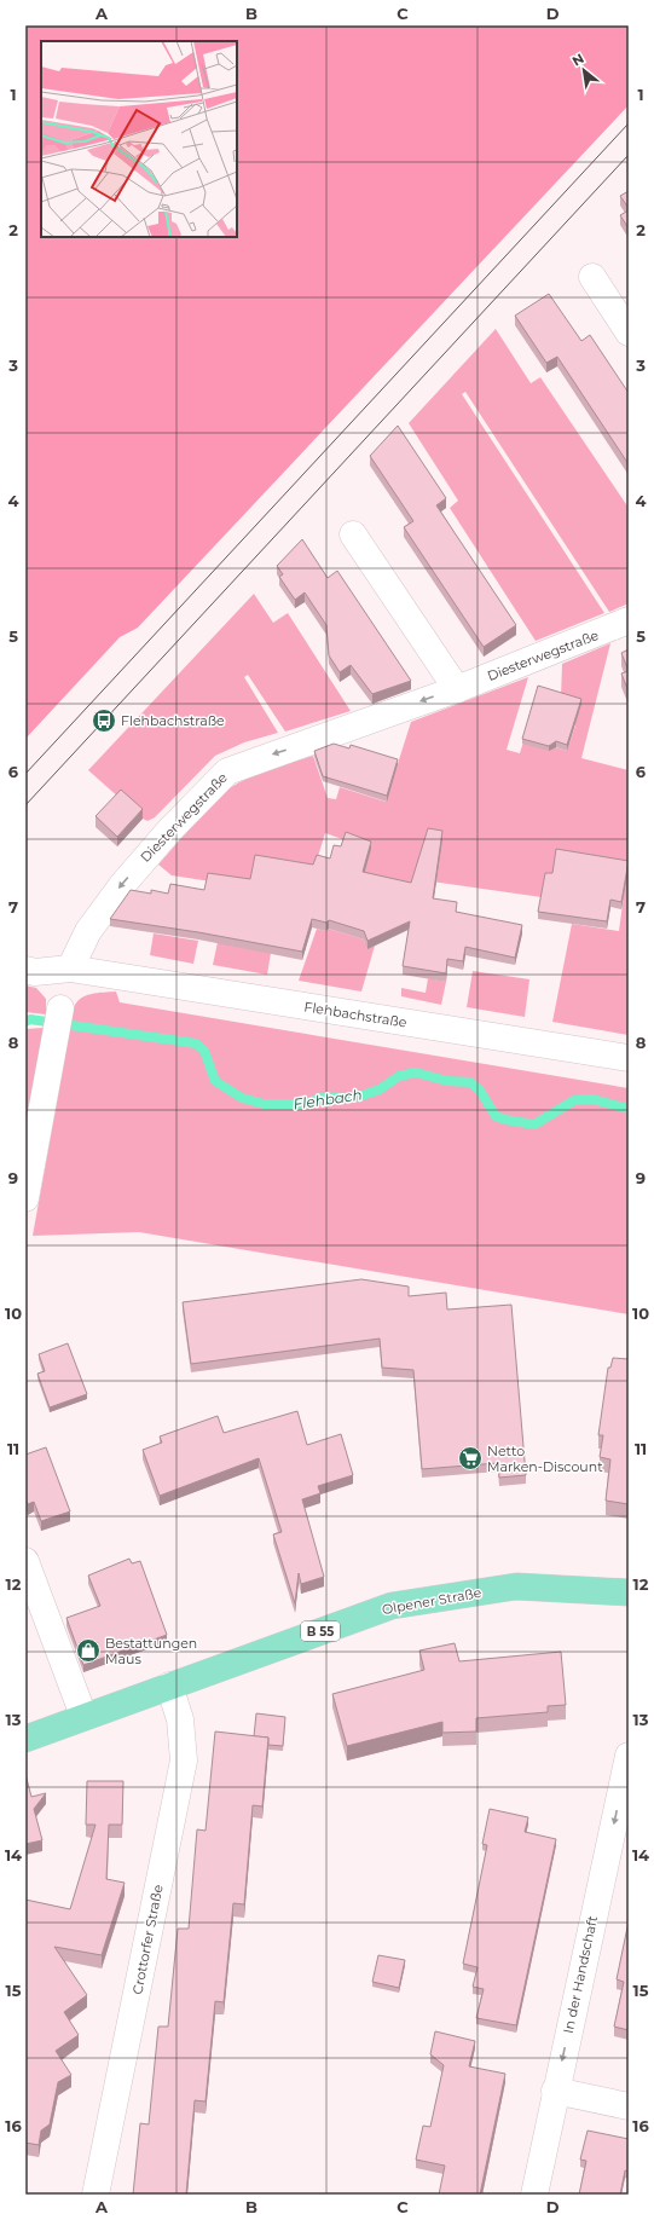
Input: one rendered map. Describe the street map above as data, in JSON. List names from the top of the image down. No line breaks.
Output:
{"streets":{"main road":["Olpener Straße","B 55"],"street":["Diesterwegstraße","Flehbachstraße","Crottorfer Straße","In der Handschaft"]},"crossings":[["Diesterwegstraße","Flehbachstraße"],["Olpener Straße","Crottorfer Straße"]],"one_way":["Diesterwegstraße","In der Handschaft"],"water":["Flehbach"],"places":{"bus stop":["Flehbachstraße"],"supermarket":["Netto Marken-Discount"],"shop":["Bestattungen Maus"]},"north":"top left","grid":{"columns":["A","B","C","D"],"rows":["1","2","3","4","5","6","7","8","9","10","11","12","13","14","15","16"]}}
